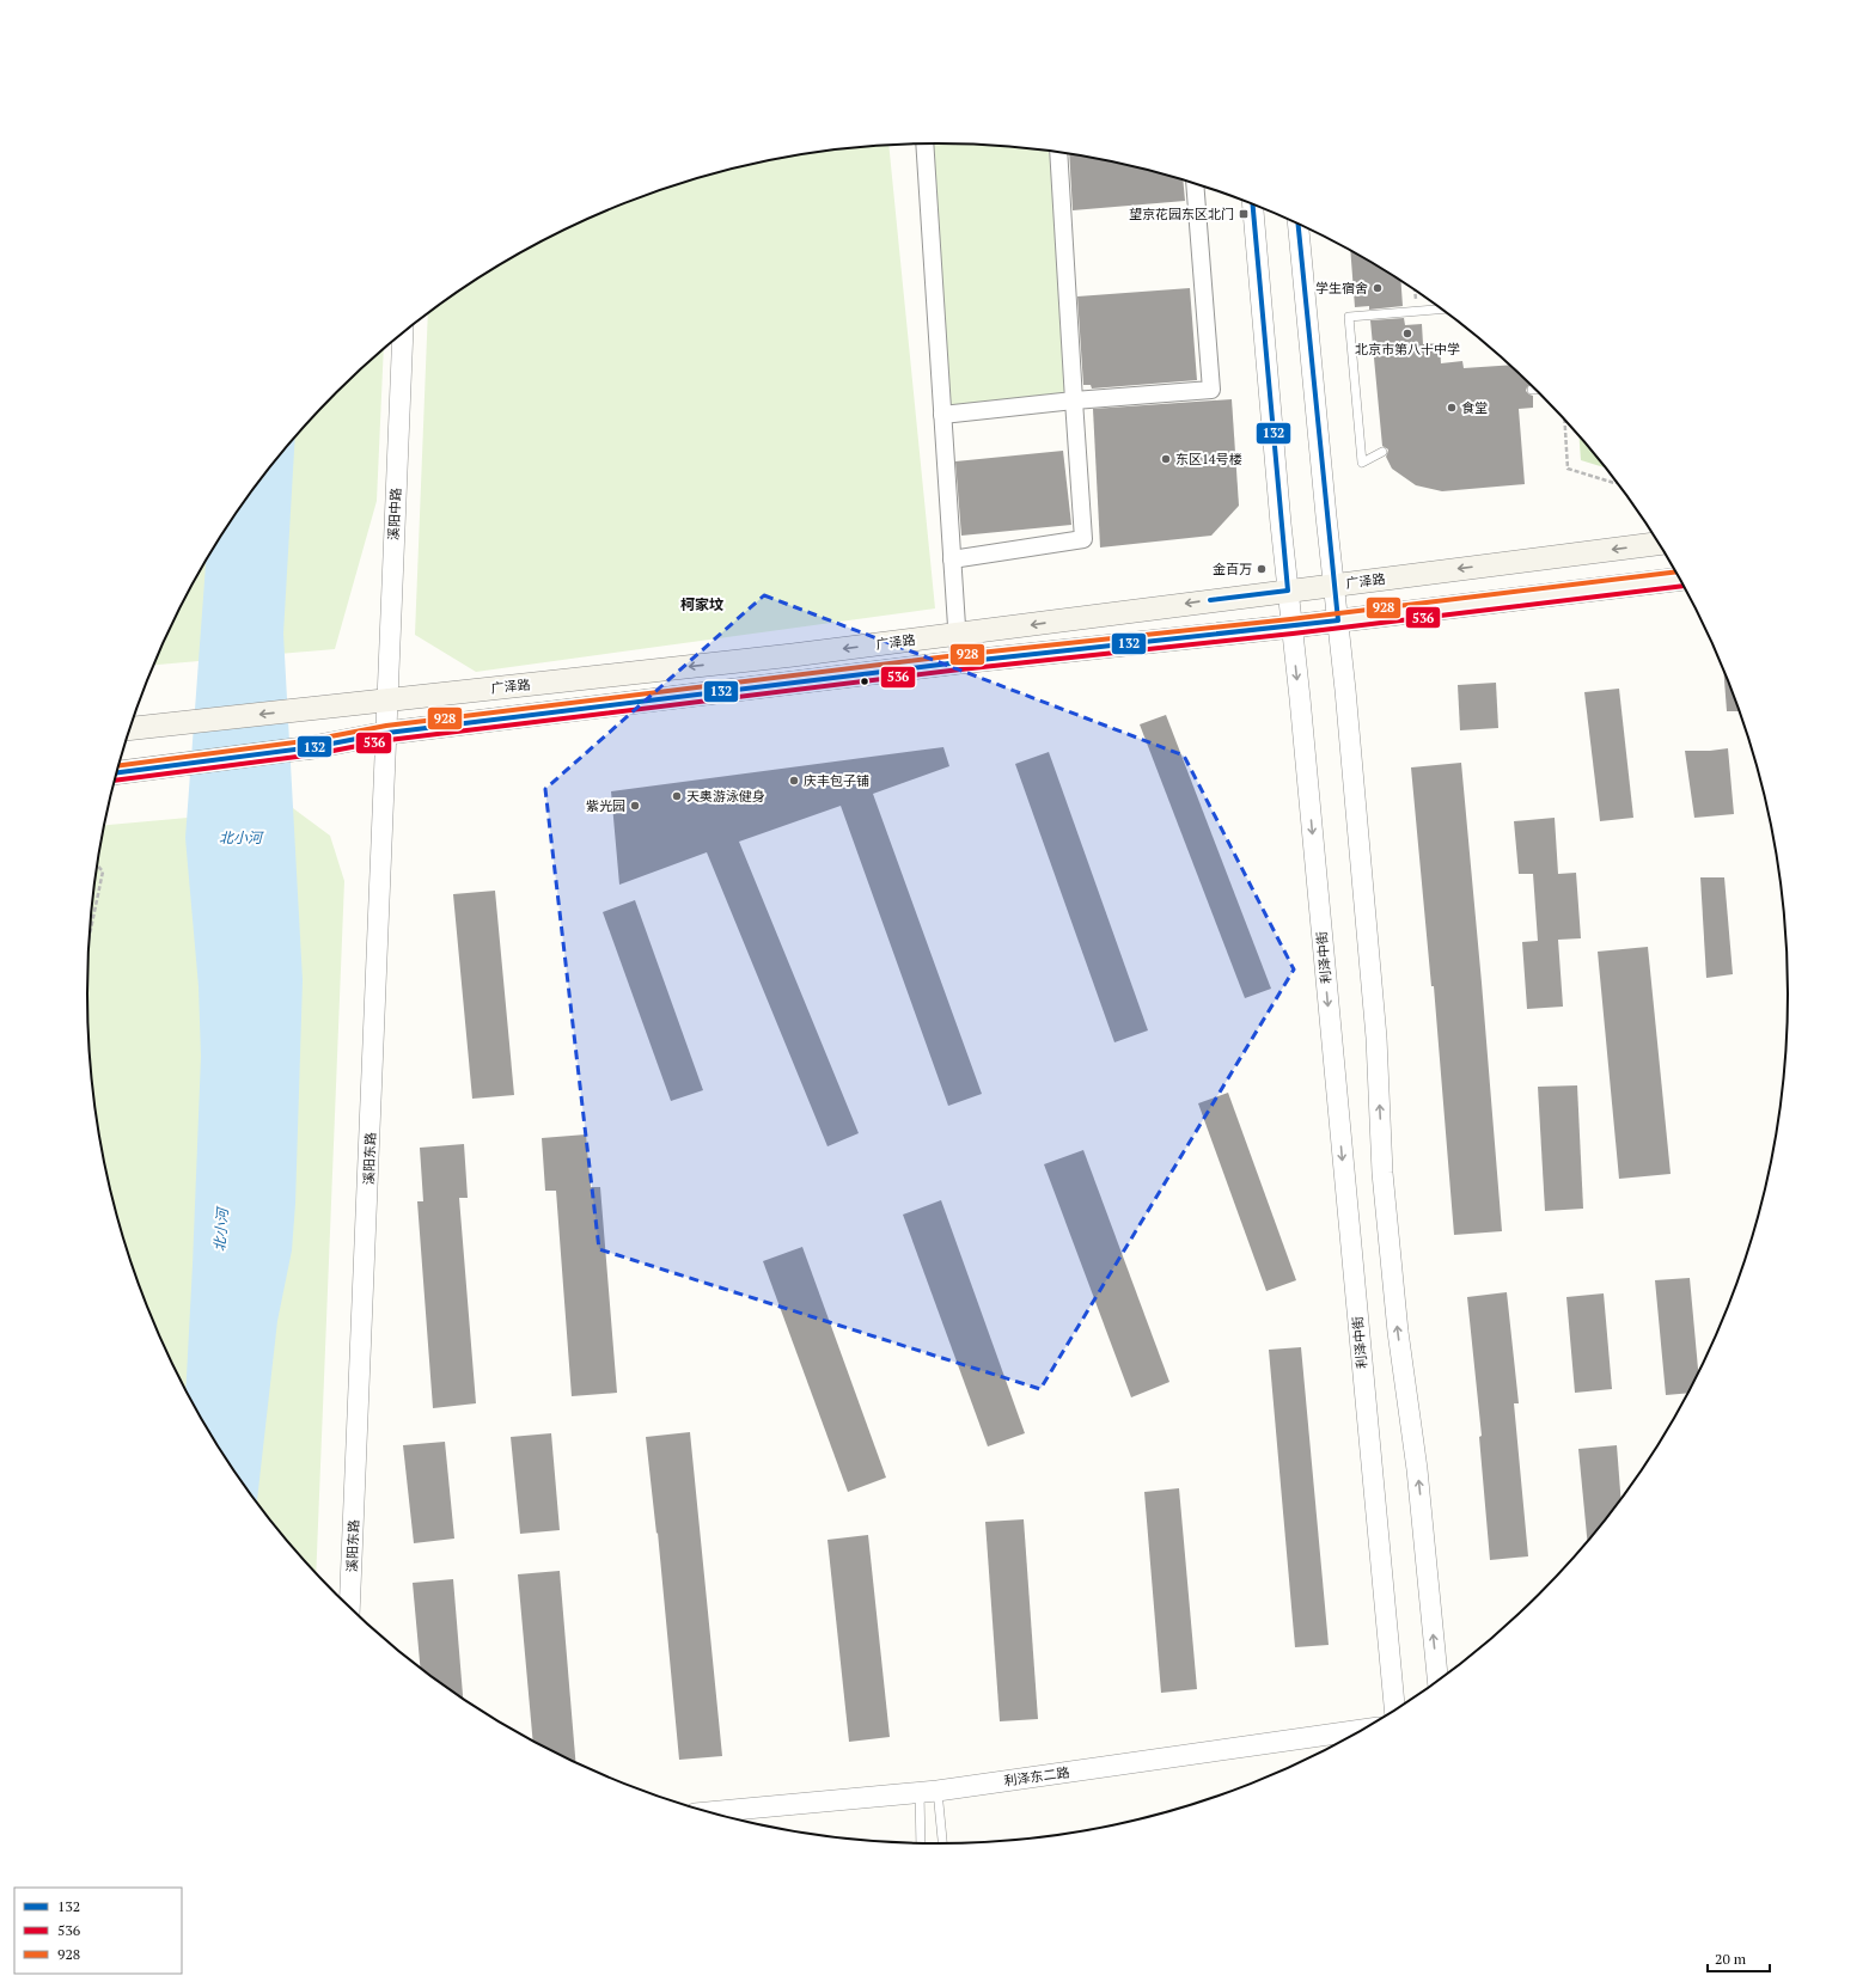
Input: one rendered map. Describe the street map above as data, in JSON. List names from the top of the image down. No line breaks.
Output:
{"streets":{"main road":["广泽路"],"street":["溪阳中路","利泽中街","溪阳东路","利泽东二路"]},"crossings":[["溪阳中路","广泽路"],["溪阳中路","溪阳东路"],["广泽路","利泽中街"],["广泽路","溪阳东路"]],"districts":["柯家坟"],"water":["北小河"],"places":{"transit":["望京花园东区北门"],"other":["学生宿舍","北京市第八十中学","食堂","东区14号楼","金百万","庆丰包子铺","天奥游泳健身","紫光园"]},"lines":["transit line 132","transit line 928","transit line 536"],"legend":["132","536","928"],"scale_bar":"20 m"}
